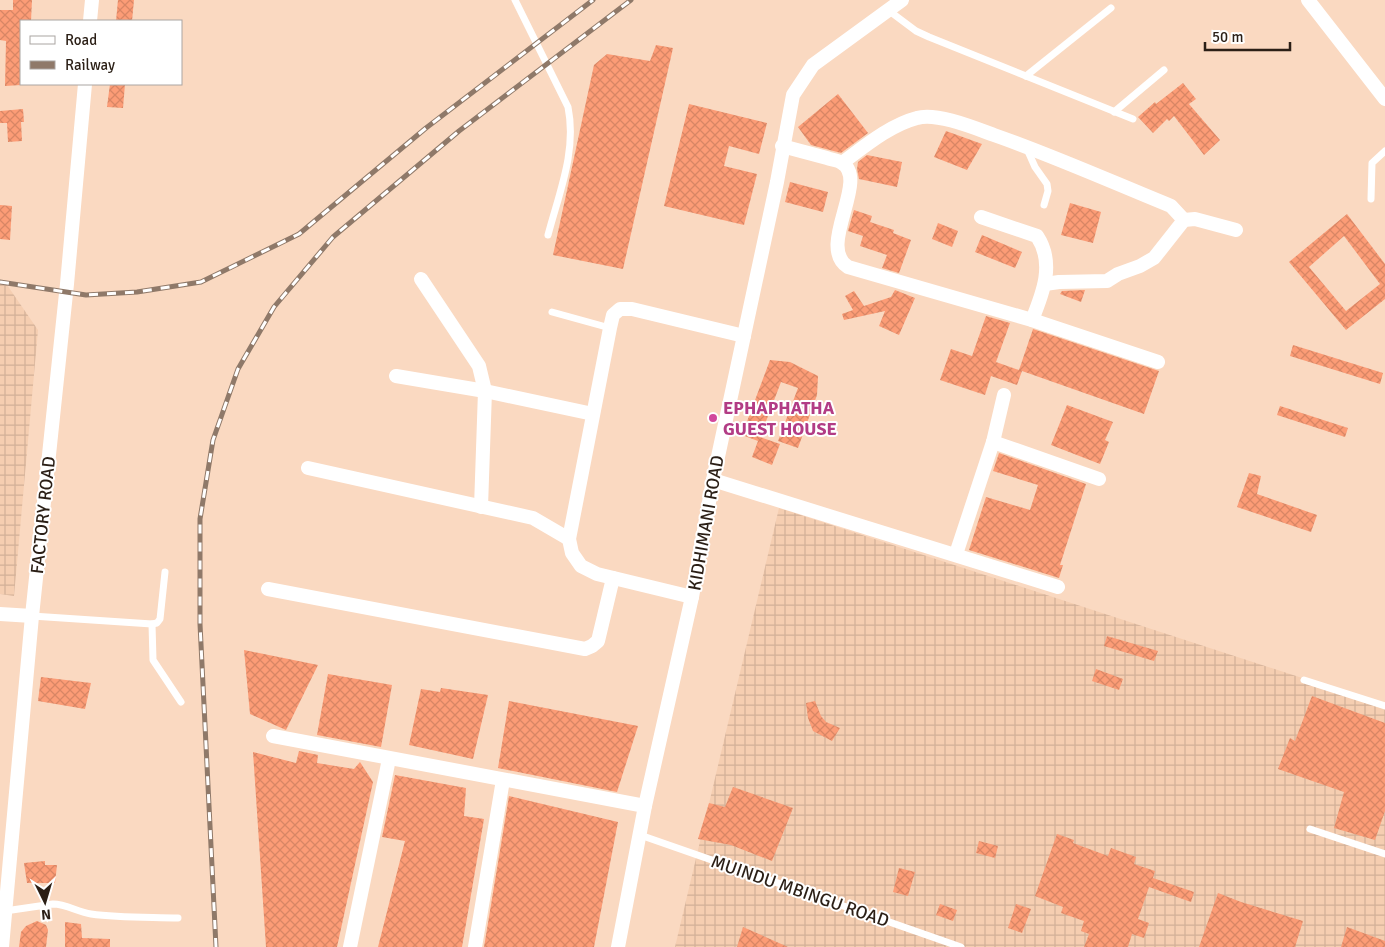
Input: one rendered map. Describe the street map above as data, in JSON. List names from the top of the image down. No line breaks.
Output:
{"streets":{"street":["FACTORY ROAD","KIDHIMANI ROAD"],"lane":["MUINDU MBINGU ROAD"]},"crossings":[["KIDHIMANI ROAD","MUINDU MBINGU ROAD"]],"places":["EPHAPHATHA GUEST HOUSE"],"legend":["Road","Railway"],"scale_bar":"50 m","north":"bottom"}
